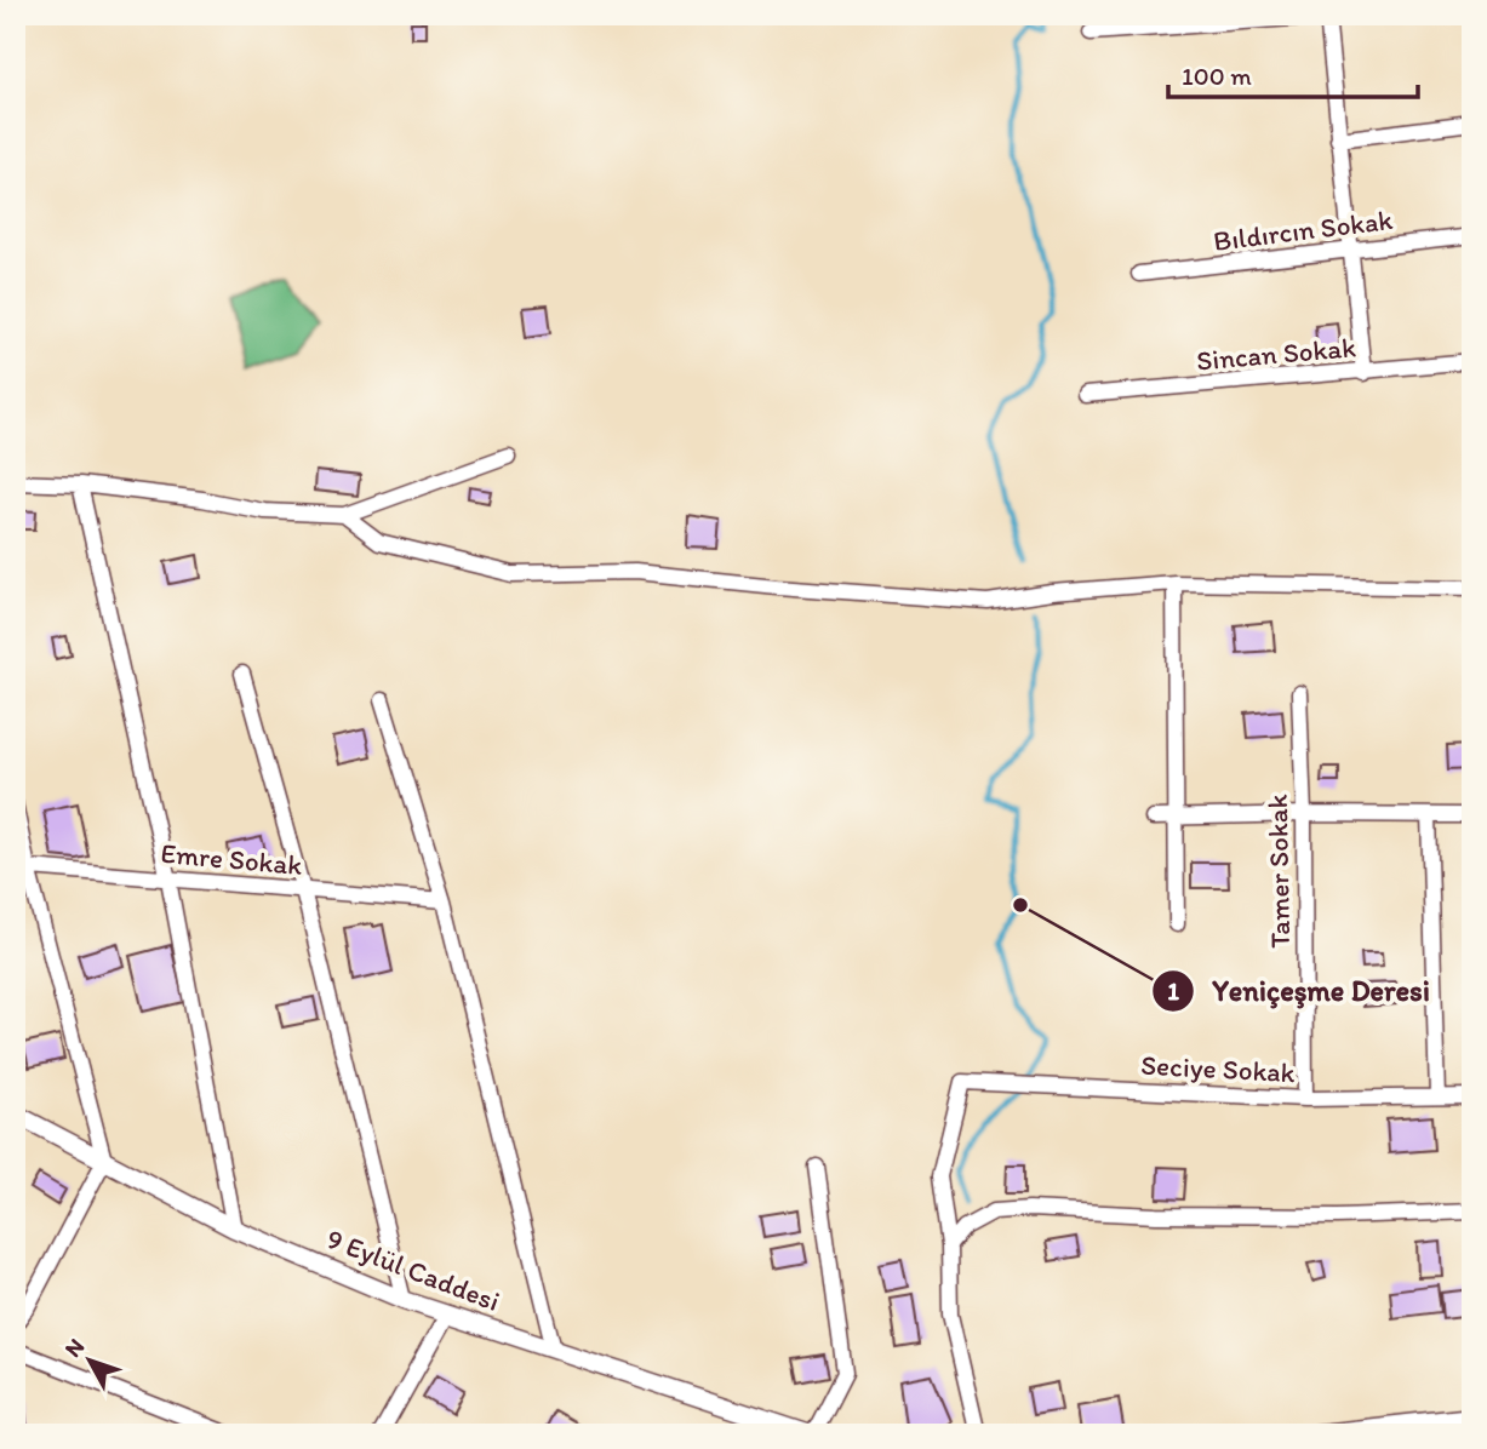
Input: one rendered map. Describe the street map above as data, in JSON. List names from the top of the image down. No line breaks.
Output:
{"streets":{"street":["Bıldırcın Sokak","Sincan Sokak","Emre Sokak","Tamer Sokak","Seciye Sokak","9 Eylül Caddesi"]},"crossings":[["Tamer Sokak","Seciye Sokak"]],"places":["Yeniçeşme Deresi"],"scale_bar":"100 m","north":"top left"}
